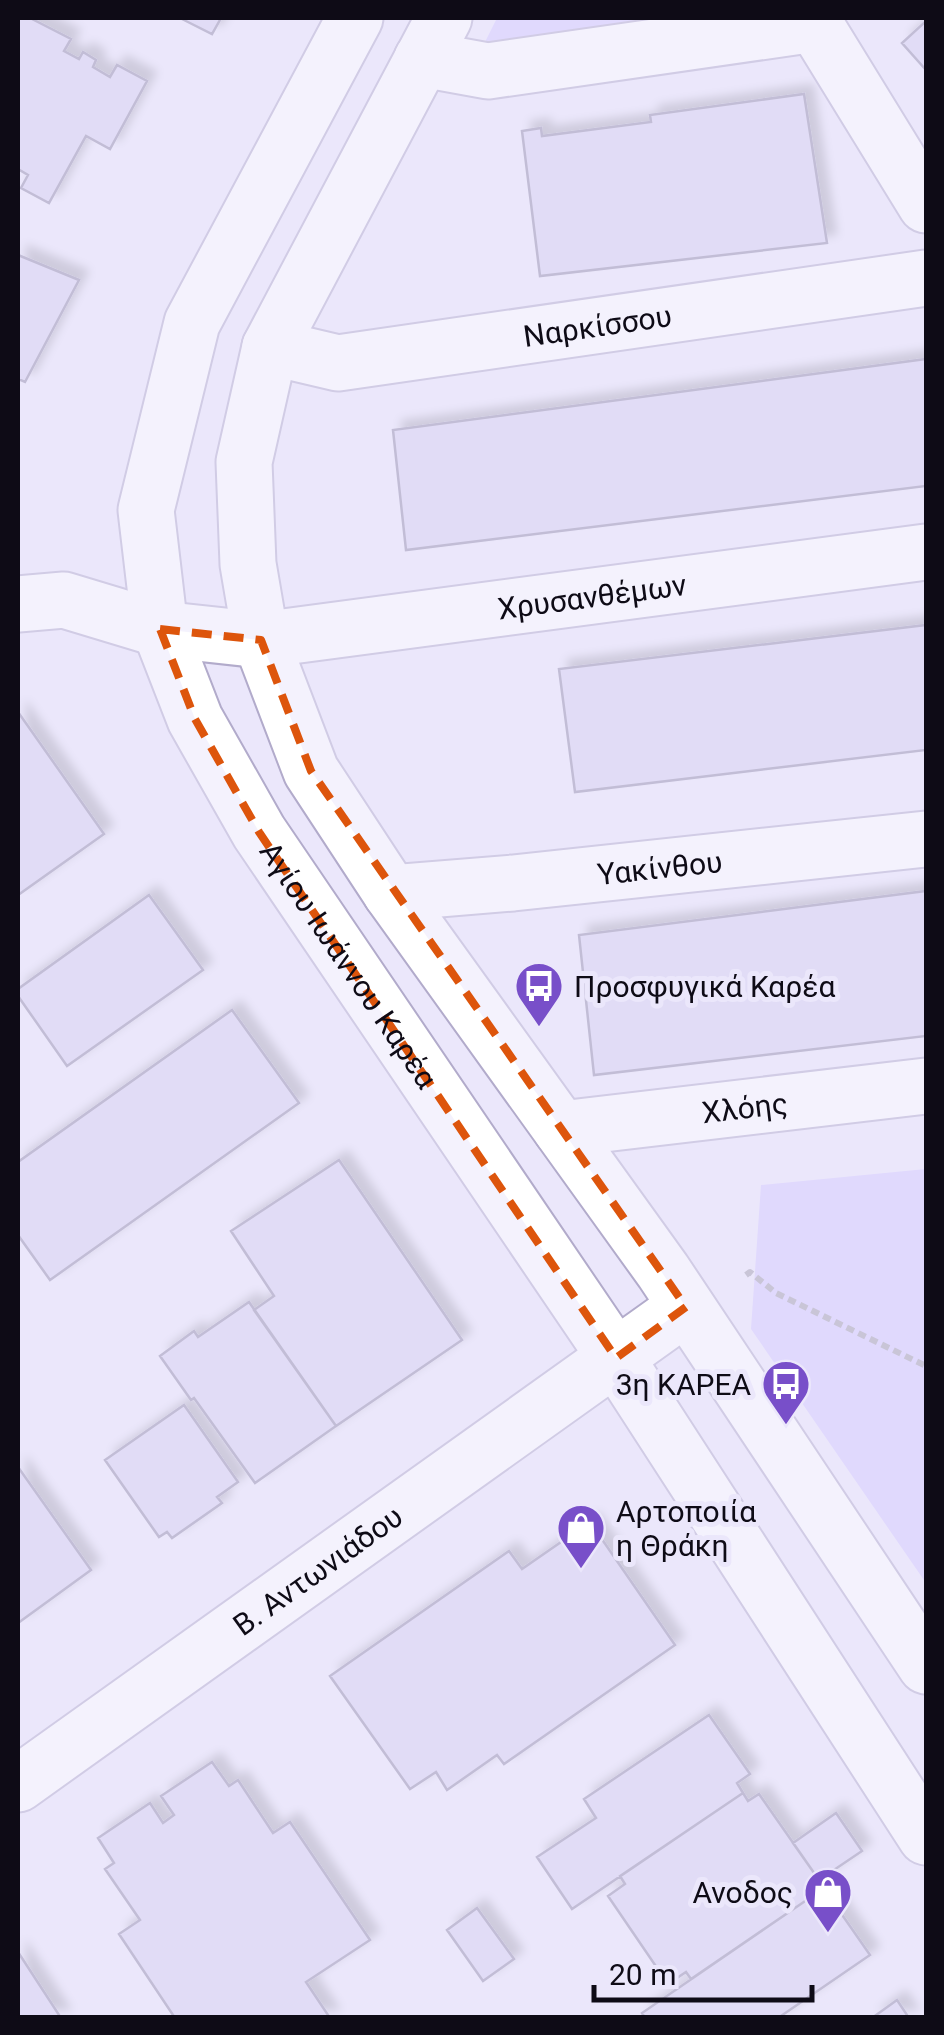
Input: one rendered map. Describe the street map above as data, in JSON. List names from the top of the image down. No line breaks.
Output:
{"streets":{"street":["Ναρκίσσου","Χρυσανθέμων","Υακίνθου","Αγίου Ιωάννου Καρέα","Χλόης","Β. Αντωνιάδου"]},"crossings":[["Χρυσανθέμων","Αγίου Ιωάννου Καρέα"],["Αγίου Ιωάννου Καρέα","Β. Αντωνιάδου"]],"places":{"bus stop":["Προσφυγικά Καρέα","3η ΚΑΡΕΑ"],"shop":["Αρτοποιία η Θράκη","Ανοδος"]},"scale_bar":"20 m"}
